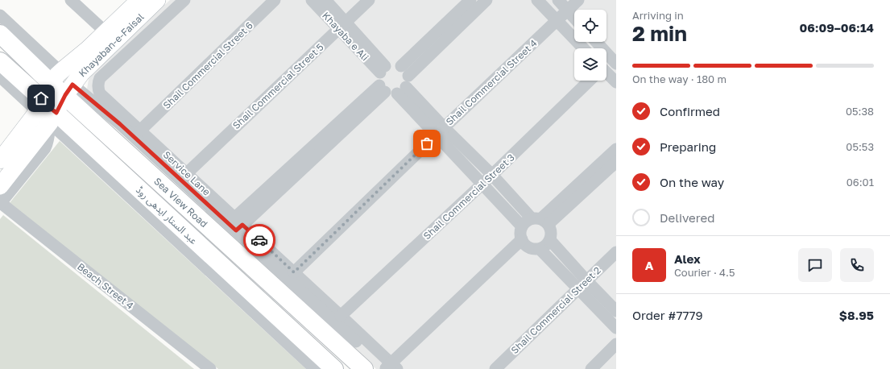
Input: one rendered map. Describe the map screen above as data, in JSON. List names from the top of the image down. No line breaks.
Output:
{"streets":{"main road":["Khayaban-e-Faisal","Sea View Road","عبد الستار ایدھی روڈ"],"street":["Khayaba e Ali","Shail Commercial Street 6","Shail Commercial Street 4","Shail Commercial Street 5","Service Lane","Shail Commercial Street 3","Beach Street 4","Shail Commercial Street 2"]},"crossings":[["Khayaba e Ali","Shail Commercial Street 5"],["Khayaban-e-Faisal","Sea View Road"],["Khayaban-e-Faisal","عبد الستار ایدھی روڈ"],["Shail Commercial Street 6","Service Lane"],["Shail Commercial Street 4","Service Lane"],["Shail Commercial Street 5","Service Lane"],["Service Lane","Shail Commercial Street 3"]],"page":{"heading":["2 min","Arriving in","06:09–06:14"],"panel":["Alex","Courier · 4.5","Order #7779","$8.95"],"bar":"On the way · 180 m","list":[["Confirmed","05:38"],["Preparing","05:53"],["On the way","06:01"],"Delivered"],"round":"A"}}
